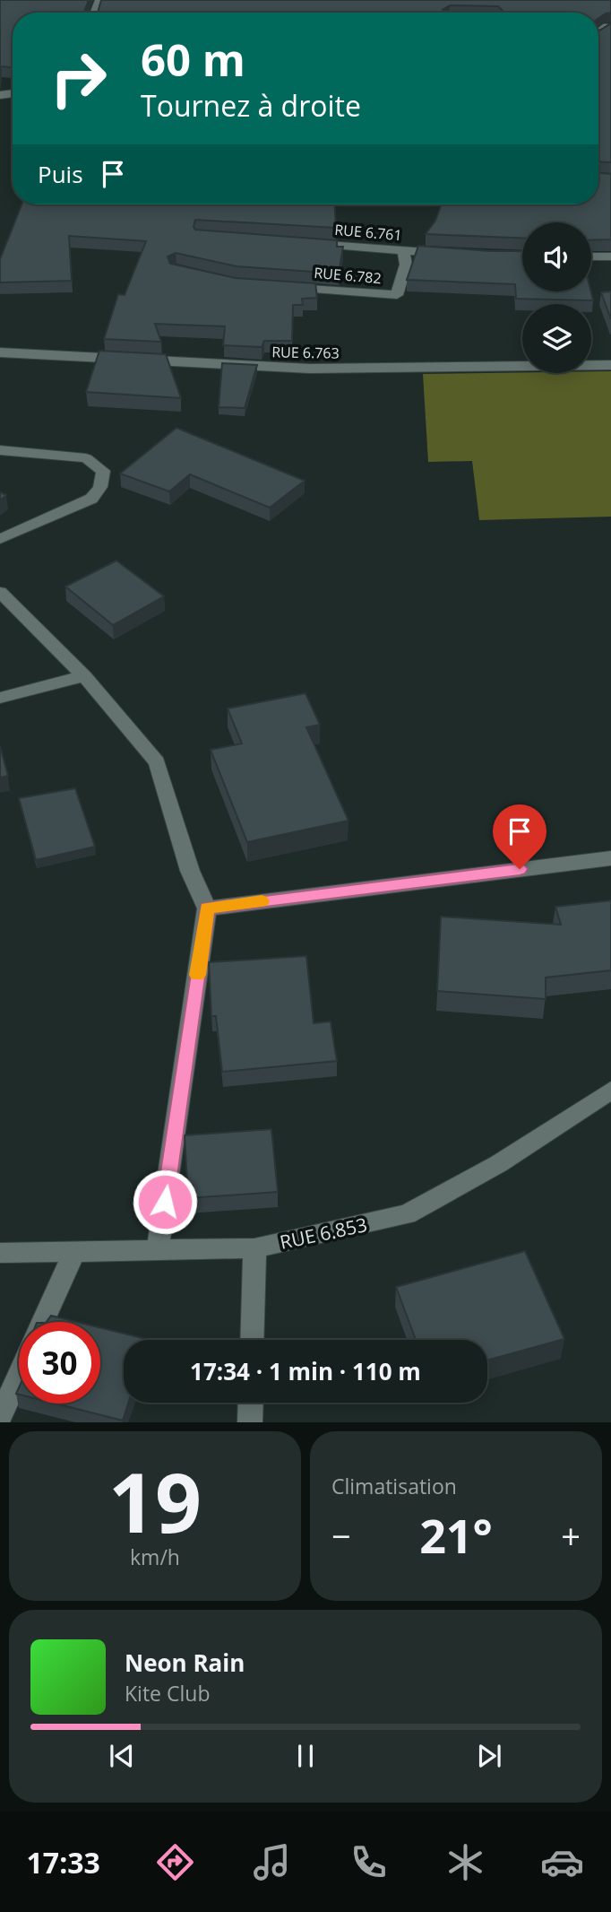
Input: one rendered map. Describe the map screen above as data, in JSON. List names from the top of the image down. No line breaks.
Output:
{"streets":{"street":["RUE 6.761","RUE 6.782","RUE 6.763","RUE 6.853"]},"crossings":[["RUE 6.761","RUE 6.782"]],"page":{"turn":["60 m","Tournez à droite"],"then":"Puis","limit":"30","trip":"17:34 · 1 min · 110 m","tile":[["19","km/h"],"Climatisation"],"heat":["−","21°","+"],"song":["Neon Rain","Kite Club"],"tabs":"17:33"}}
